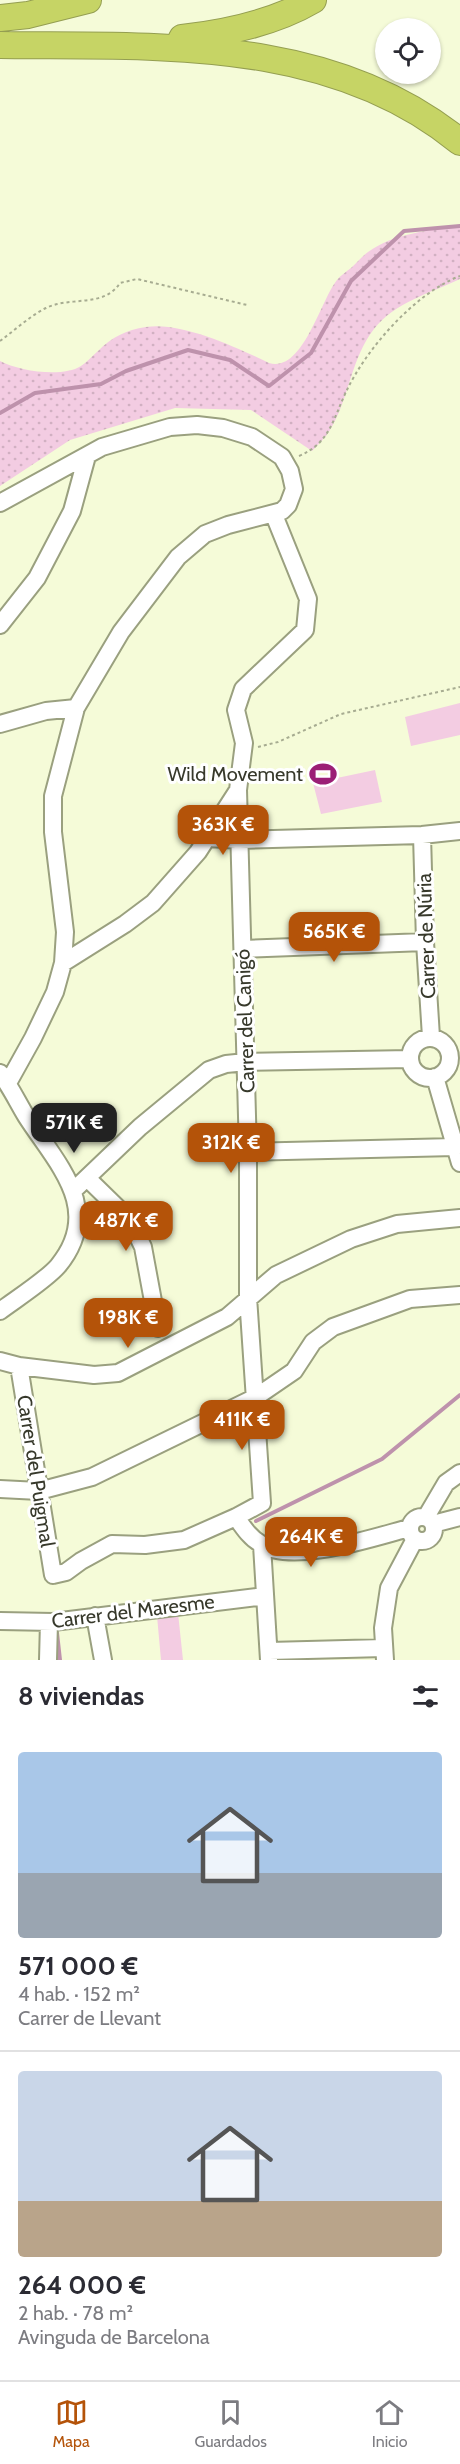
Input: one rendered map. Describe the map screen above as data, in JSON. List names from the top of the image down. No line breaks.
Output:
{"streets":{"street":["Carrer de Núria","Carrer del Canigó","Carrer del Puigmal","Carrer del Maresme"]},"places":{"sports":["Wild Movement"]},"page":{"price":["363K €","565K €","571K €","312K €","487K €","198K €","411K €","264K €"],"heading":"8 viviendas","list":[{"name":"571 000 €","note":"4 hab. · 152 m² · Carrer de Llevant"},{"name":"264 000 €","note":"2 hab. · 78 m² · Avinguda de Barcelona"}],"tabs":["Mapa","Guardados","Inicio"]}}
